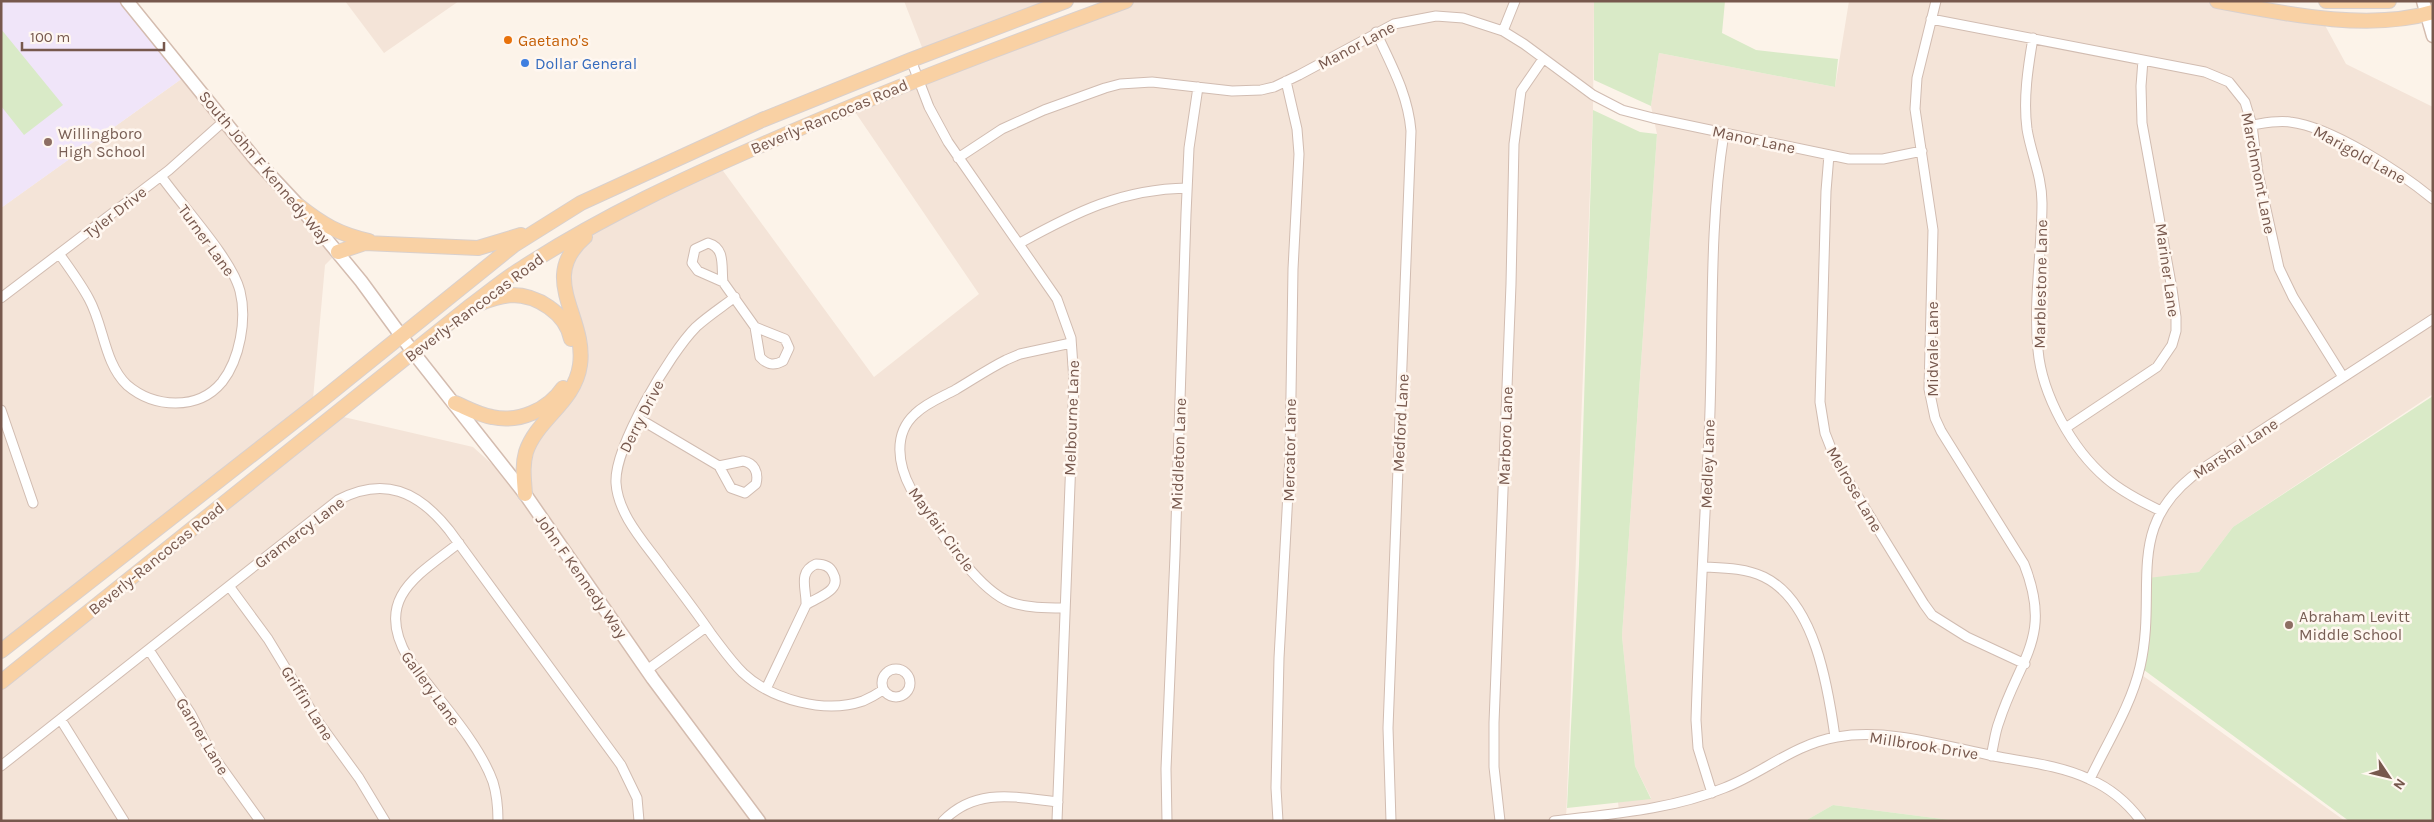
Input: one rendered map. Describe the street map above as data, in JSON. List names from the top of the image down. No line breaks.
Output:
{"streets":{"main road":["Beverly-Rancocas Road"],"street":["Manor Lane","Marigold Lane","South John F Kennedy Way","Marchmont Lane","Tyler Drive","Turner Lane","Mariner Lane","Marblestone Lane","Midvale Lane","Derry Drive","Melbourne Lane","Medford Lane","Marboro Lane","Marshal Lane","Mercator Lane","Middleton Lane","Medley Lane","Melrose Lane","Mayfair Circle","Gramercy Lane","John F Kennedy Way","Gallery Lane","Griffin Lane","Garner Lane","Millbrook Drive"]},"crossings":[["Manor Lane","Midvale Lane"],["Manor Lane","Melbourne Lane"],["Manor Lane","Medford Lane"],["Manor Lane","Marboro Lane"],["Manor Lane","Mercator Lane"],["Manor Lane","Middleton Lane"],["Manor Lane","Medley Lane"],["Manor Lane","Melrose Lane"],["Beverly-Rancocas Road","South John F Kennedy Way"],["Beverly-Rancocas Road","Melbourne Lane"],["Beverly-Rancocas Road","John F Kennedy Way"],["Marigold Lane","Marchmont Lane"],["South John F Kennedy Way","Tyler Drive"],["South John F Kennedy Way","John F Kennedy Way"],["Marchmont Lane","Mariner Lane"],["Marchmont Lane","Marblestone Lane"],["Marchmont Lane","Midvale Lane"],["Marchmont Lane","Marshal Lane"],["Tyler Drive","Turner Lane"],["Mariner Lane","Marblestone Lane"],["Marblestone Lane","Marshal Lane"],["Midvale Lane","Melrose Lane"],["Midvale Lane","Millbrook Drive"],["Melbourne Lane","Mayfair Circle"],["Marshal Lane","Millbrook Drive"],["Medley Lane","Millbrook Drive"],["Gramercy Lane","Gallery Lane"],["Gramercy Lane","Griffin Lane"],["Gramercy Lane","Garner Lane"]],"places":["Gaetano's","Dollar General","Willingboro High School","Abraham Levitt Middle School"],"scale_bar":"100 m","north":"bottom right"}
